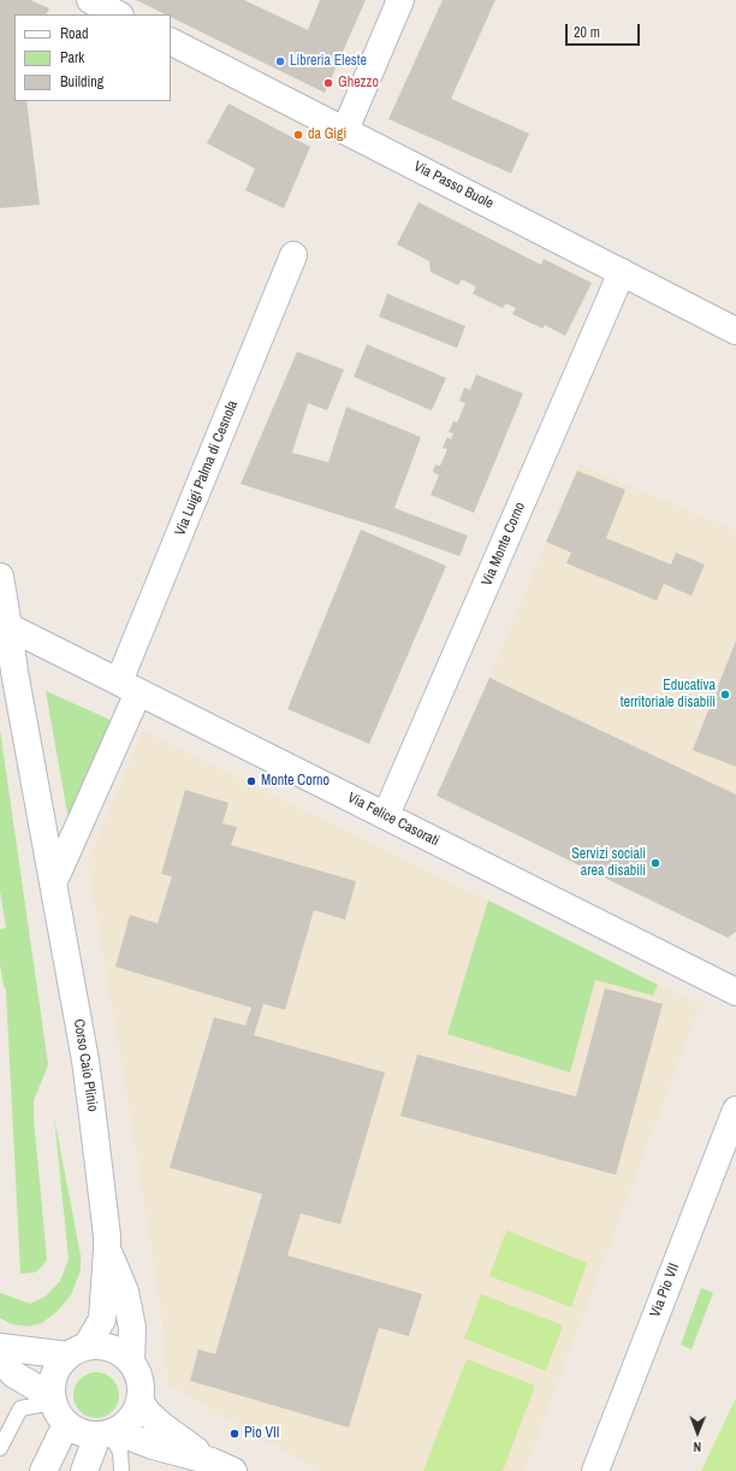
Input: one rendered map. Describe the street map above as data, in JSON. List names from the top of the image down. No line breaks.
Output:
{"streets":{"street":["Via Passo Buole","Via Luigi Palma di Cesnola","Via Monte Corno","Via Felice Casorati","Corso Caio Plinio","Via Pio VII"]},"crossings":[["Via Passo Buole","Via Monte Corno"],["Via Luigi Palma di Cesnola","Via Felice Casorati"],["Via Monte Corno","Via Felice Casorati"],["Via Felice Casorati","Corso Caio Plinio"]],"places":["Libreria Eleste","Ghezzo","da Gigi","Educativa territoriale disabili","Monte Corno","Servizi sociali area disabili","Pio VII"],"legend":["Road","Park","Building"],"scale_bar":"20 m","north":"bottom"}
